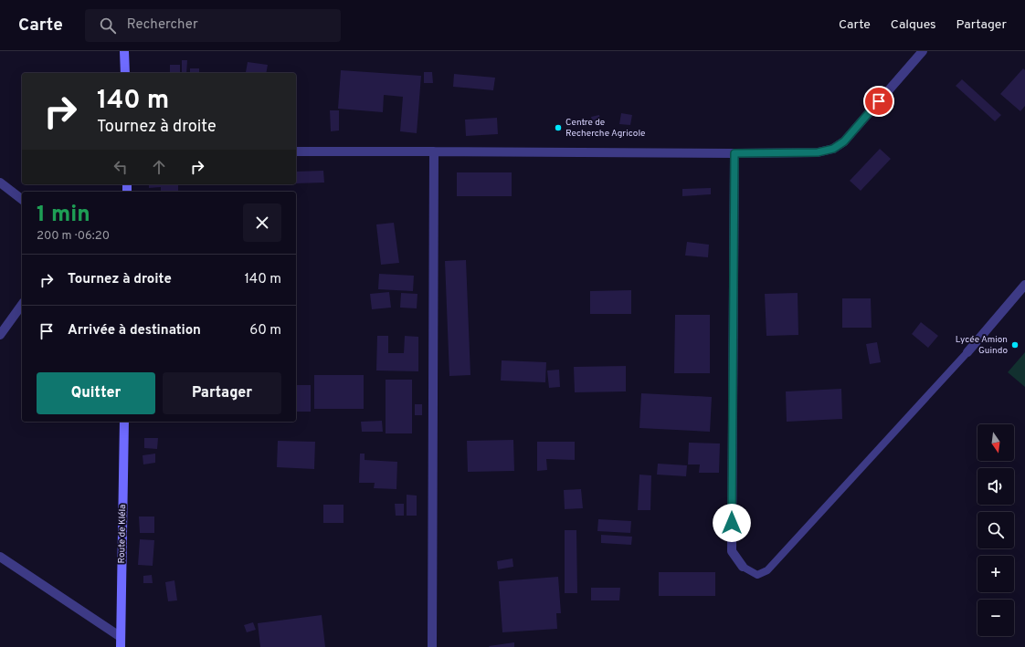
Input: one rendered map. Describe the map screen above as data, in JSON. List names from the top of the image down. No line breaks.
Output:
{"streets":{"main road":["Route de Kléla"]},"places":["Centre de Recherche Agricole","Lycée Amion Guindo"],"north":"bottom","page":{"header":"Carte","search":"Rechercher","nav":["Carte","Calques","Partager"],"turn":["140 m","Tournez à droite"],"heading":["1 min","200 m · 06:20"],"list":[{"name":"Tournez à droite","value":"140 m"},{"name":"Arrivée à destination","value":"60 m"}],"buttons":["Quitter","Partager"],"map_buttons":["+","−"]}}
